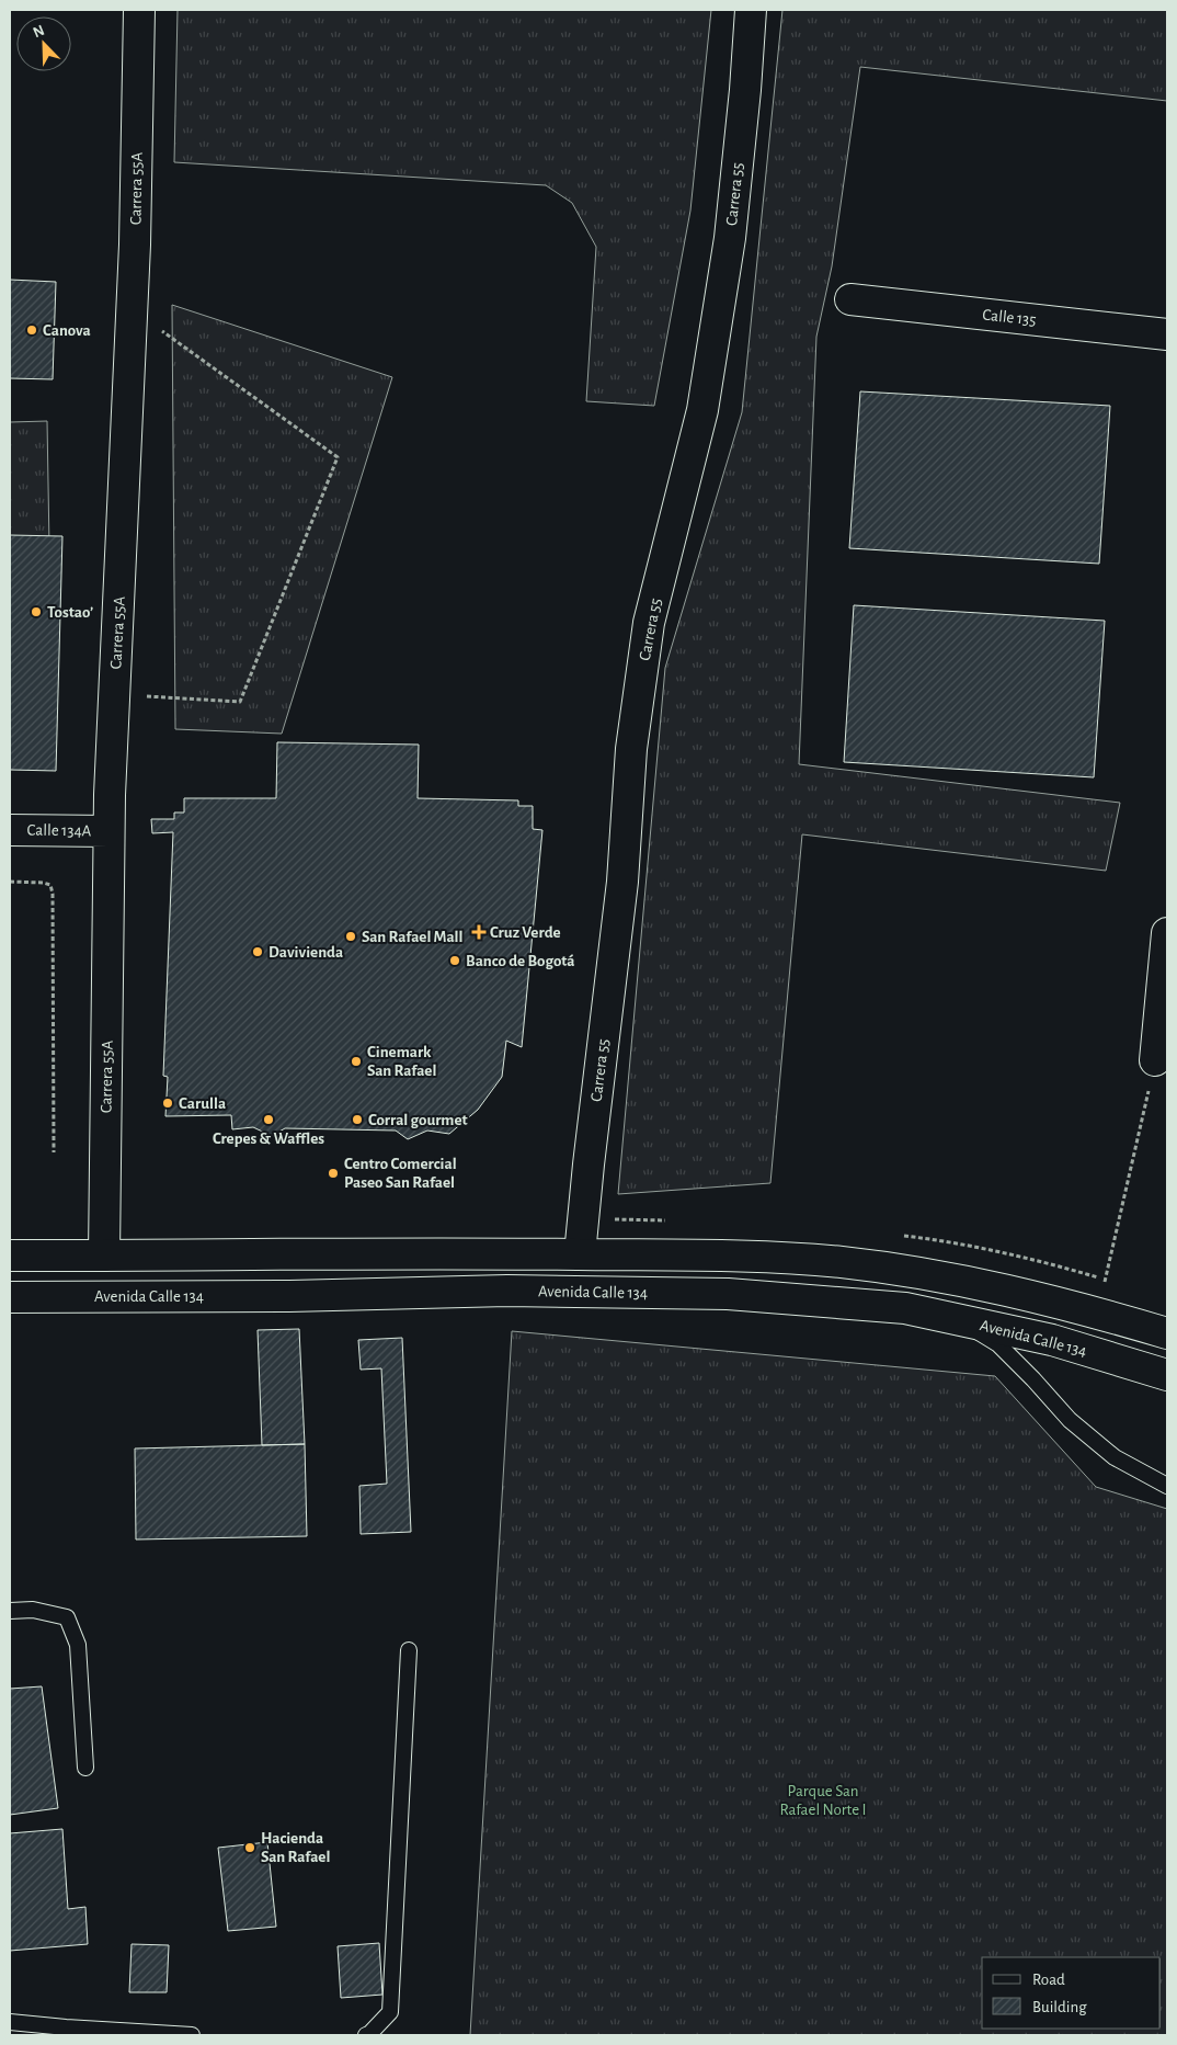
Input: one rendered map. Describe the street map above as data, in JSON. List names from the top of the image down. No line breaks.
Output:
{"streets":{"street":["Carrera 55A","Carrera 55","Calle 135","Calle 134A","Avenida Calle 134"]},"crossings":[["Carrera 55A","Calle 134A"]],"parks":["Parque San Rafael Norte I"],"places":{"other":["Canova","Tostao’","San Rafael Mall","Davivienda","Banco de Bogotá","Cinemark San Rafael","Carulla","Crepes & Waffles","Corral gourmet","Centro Comercial Paseo San Rafael","Hacienda San Rafael"],"health":["Cruz Verde"]},"legend":["Road","Building"],"north":"top left"}
